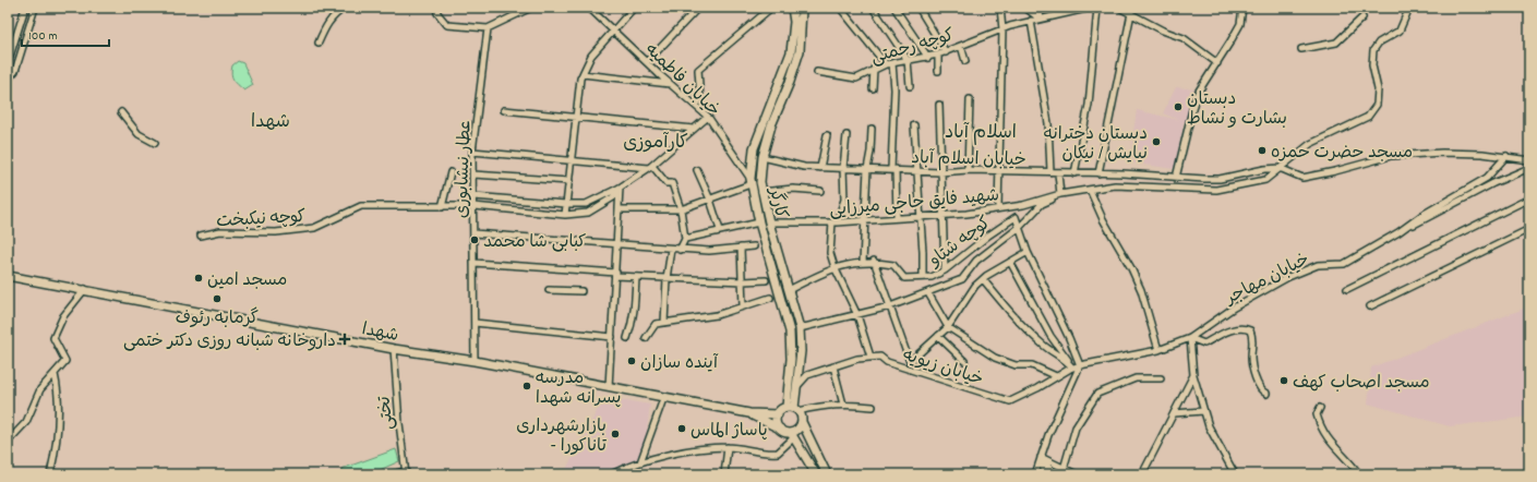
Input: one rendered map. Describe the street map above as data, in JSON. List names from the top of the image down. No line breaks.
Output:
{"streets":{"main road":["کارگر","شهدا"],"street":["کوچه رحمتی","خیابان فاطمیه","خیابان اسلام آباد","عطار نیشابوری","شهید فایق حاجی میرزایی","کوچه نیکبخت","کوچه شتاو","خیابان مهاجر","خیابان زیویه","تختی"]},"crossings":[["خیابان فاطمیه","کارگر"],["خیابان اسلام آباد","کارگر"],["عطار نیشابوری","کوچه نیکبخت"],["عطار نیشابوری","شهدا"],["شهید فایق حاجی میرزایی","کارگر"],["کارگر","کوچه شتاو"],["خیابان مهاجر","خیابان زیویه"],["شهدا","تختی"]],"districts":["شهدا","اسلام آباد","کارآموزی"],"places":{"other":["دبستان بشارت و نشاط","دبستان دخترانه نیایش / نیکان","مسجد حضرت حمزه","کبابی شا محمد","مسجد امین","گرمابه رئوف","آینده سازان","مسجد اصحاب کهف","مدرسه پسرانه شهدا","پاساژ الماس","بازارشهرداری - تاناکورا"],"health":["داروخانه شبانه روزی دکتر ختمی"]},"scale_bar":"100 m"}
